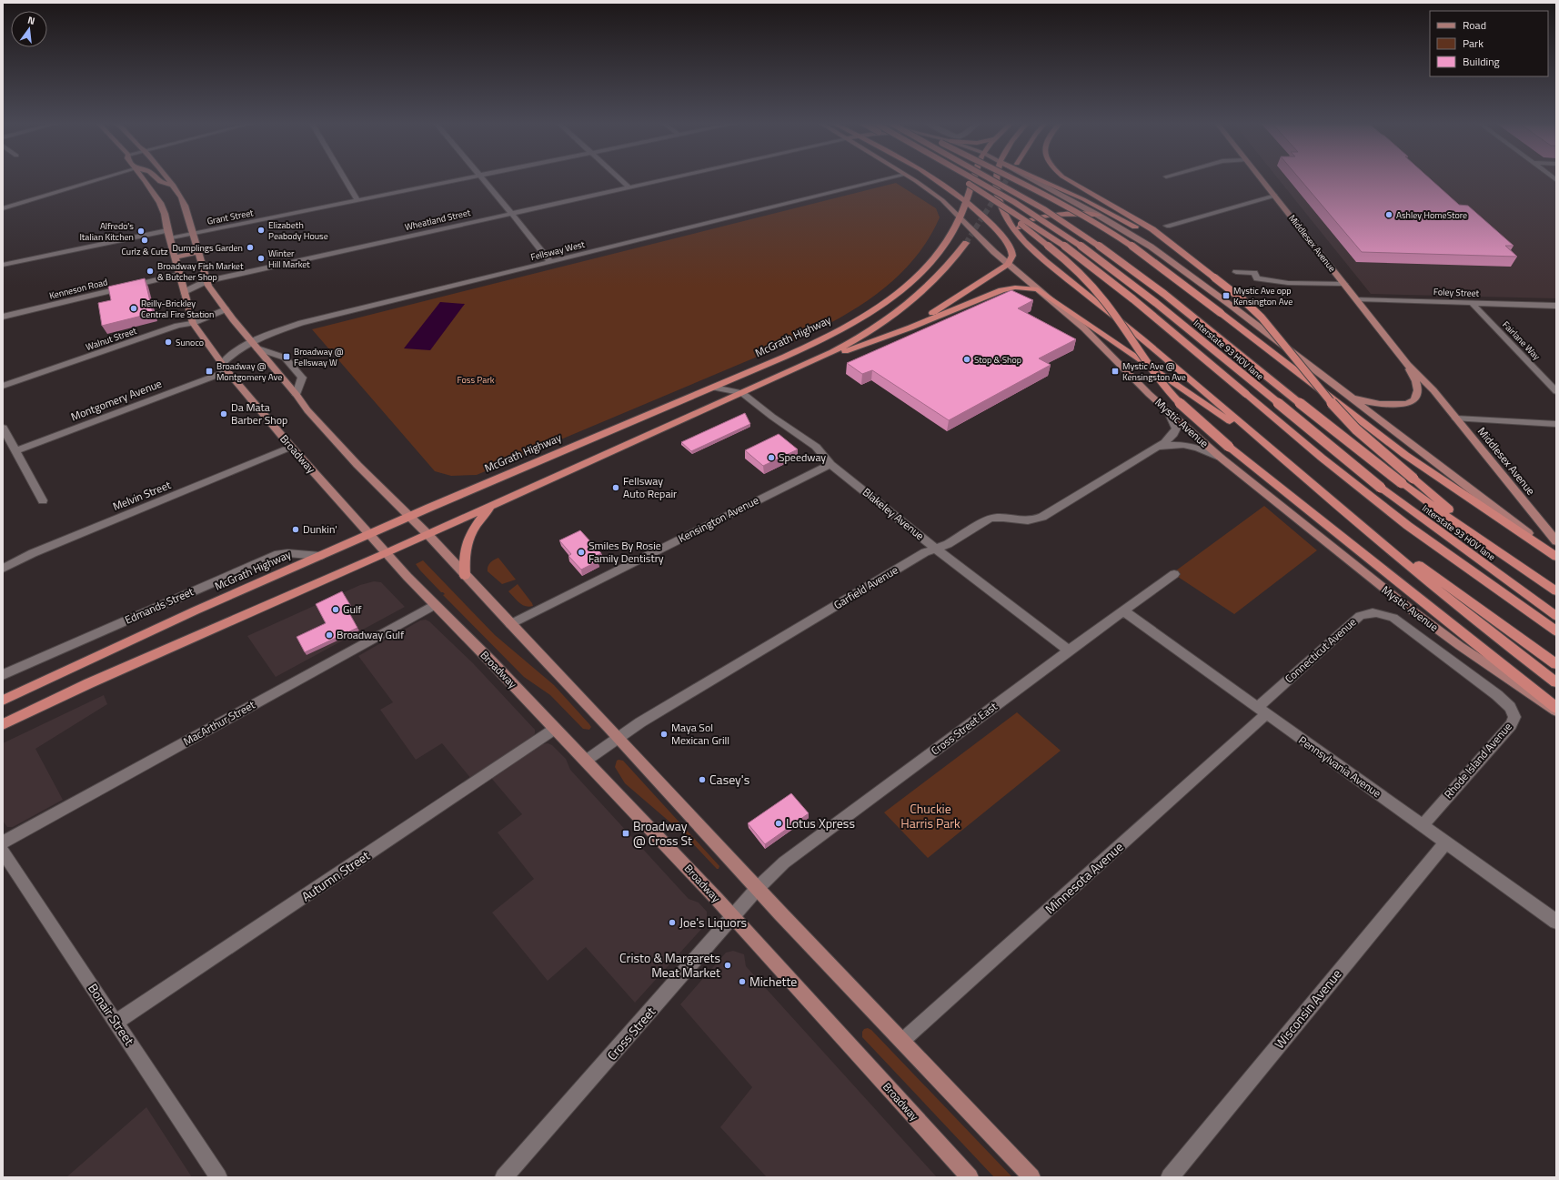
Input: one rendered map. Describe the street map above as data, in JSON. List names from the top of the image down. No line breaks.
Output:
{"streets":{"highway":["McGrath Highway","Interstate 93 HOV lane"],"main road":["Middlesex Avenue","Mystic Avenue","Broadway"],"street":["Grant Street","Wheatland Street","Fellsway West","Kenneson Road","Foley Street","Walnut Street","Fairlane Way","Montgomery Avenue","Melvin Street","Blakeley Avenue","Kensington Avenue","Garfield Avenue","Edmands Street","Connecticut Avenue","MacArthur Street","Cross Street East","Rhode Island Avenue","Pennsylvania Avenue","Autumn Street","Minnesota Avenue","Wisconsin Avenue","Bonair Street","Cross Street"]},"crossings":[["Grant Street","Broadway"],["Wheatland Street","Broadway"],["Middlesex Avenue","Foley Street"],["Fellsway West","Montgomery Avenue"],["Fellsway West","Broadway"],["Kenneson Road","Broadway"],["Foley Street","Fairlane Way"],["McGrath Highway","Mystic Avenue"],["McGrath Highway","Broadway"],["McGrath Highway","Blakeley Avenue"],["McGrath Highway","Edmands Street"],["Walnut Street","Broadway"],["Montgomery Avenue","Broadway"],["Mystic Avenue","Garfield Avenue"],["Broadway","Melvin Street"],["Broadway","Garfield Avenue"],["Broadway","MacArthur Street"],["Broadway","Autumn Street"],["Broadway","Cross Street"],["Blakeley Avenue","Kensington Avenue"],["Blakeley Avenue","Garfield Avenue"],["Blakeley Avenue","Cross Street East"],["Connecticut Avenue","Rhode Island Avenue"],["Connecticut Avenue","Pennsylvania Avenue"],["Connecticut Avenue","Minnesota Avenue"],["Cross Street East","Pennsylvania Avenue"],["Cross Street East","Cross Street"],["Rhode Island Avenue","Pennsylvania Avenue"],["Pennsylvania Avenue","Minnesota Avenue"],["Pennsylvania Avenue","Wisconsin Avenue"],["Autumn Street","Bonair Street"]],"parks":["Foss Park","Chuckie Harris Park"],"places":{"other":["Ashley HomeStore","Elizabeth Peabody House","Alfredo's Italian Kitchen","Curlz & Cutz","Dumplings Garden","Winter Hill Market","Broadway Fish Market & Butcher Shop","Reilly-Brickley Central Fire Station","Sunoco","Stop & Shop","Da Mata Barber Shop","Speedway","Fellsway Auto Repair","Dunkin'","Smiles By Rosie Family Dentistry","Gulf","Broadway Gulf","Maya Sol Mexican Grill","Casey's","Lotus Xpress","Joe's Liquors","Cristo & Margarets Meat Market","Michette"],"transit":["Mystic Ave opp Kensington Ave","Broadway @ Fellsway W","Broadway @ Montgomery Ave","Mystic Ave @ Kensingston Ave","Broadway @ Cross St"]},"legend":["Road","Park","Building"],"north":"top"}
